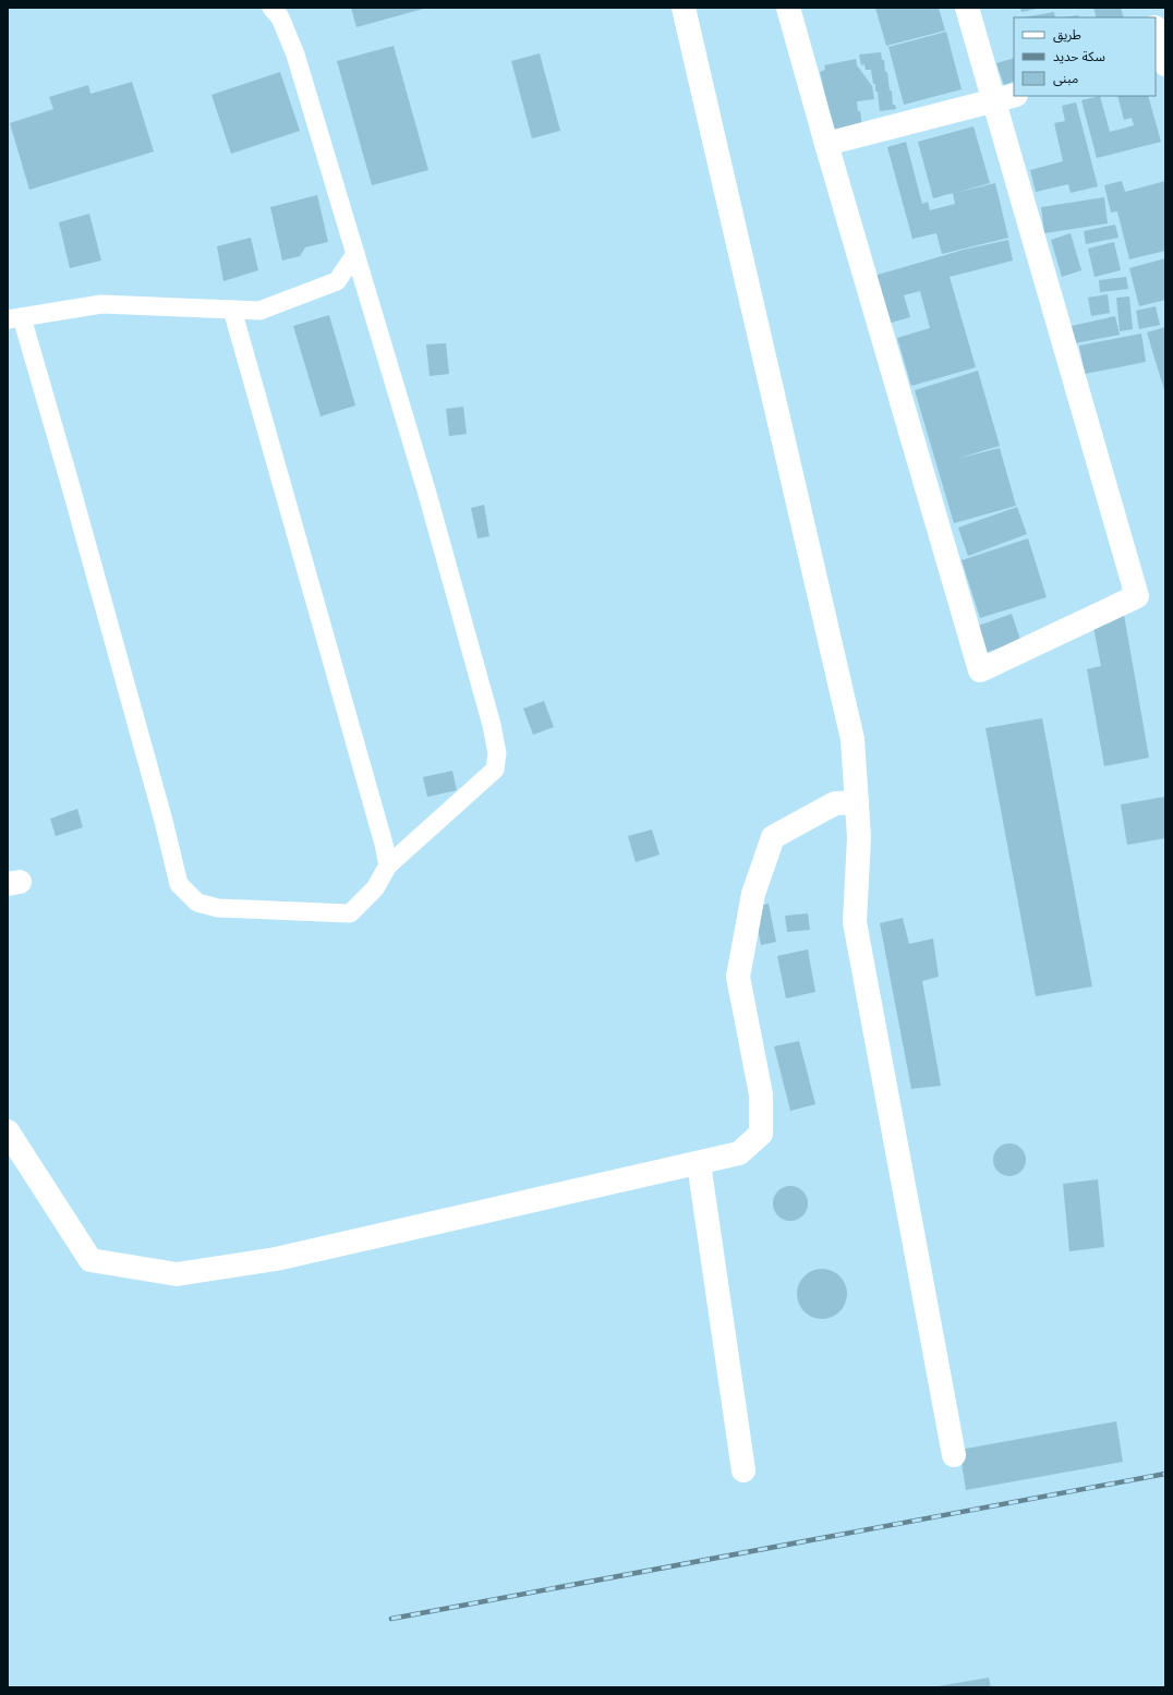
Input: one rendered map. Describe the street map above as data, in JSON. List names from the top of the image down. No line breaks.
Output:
{"legend":["طريق","سكة حديد","مبنى"]}
